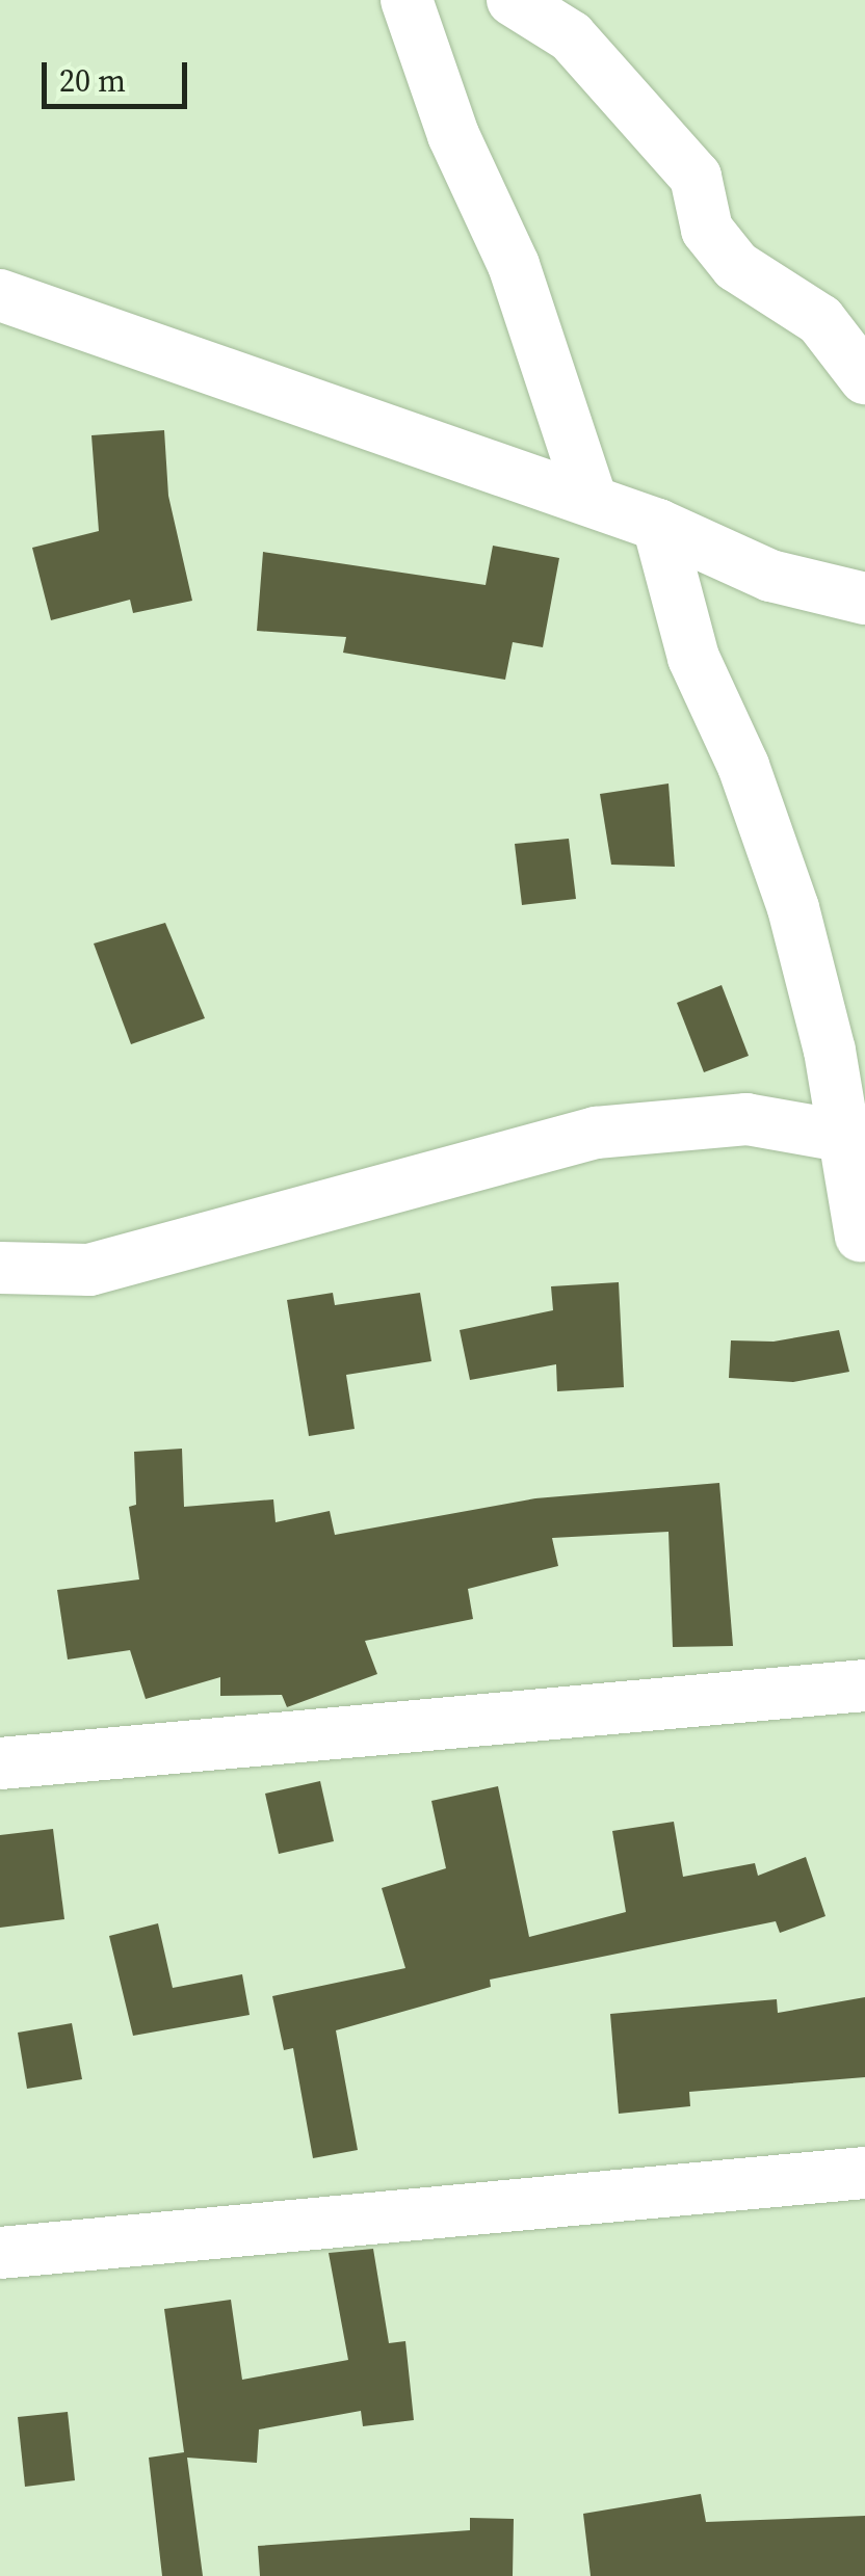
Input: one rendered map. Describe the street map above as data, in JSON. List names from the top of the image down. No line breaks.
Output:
{"scale_bar":"20 m"}
